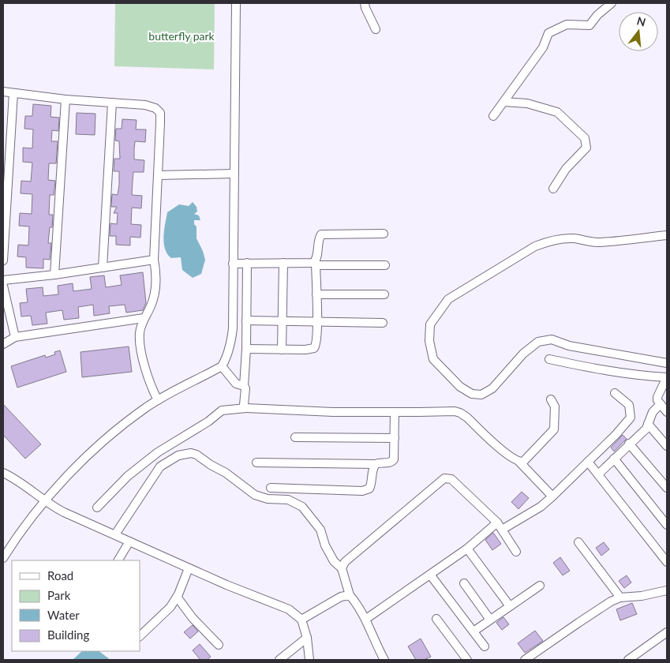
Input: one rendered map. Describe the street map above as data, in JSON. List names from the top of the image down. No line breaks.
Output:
{"parks":["butterfly park"],"legend":["Road","Park","Water","Building"],"north":"top"}
